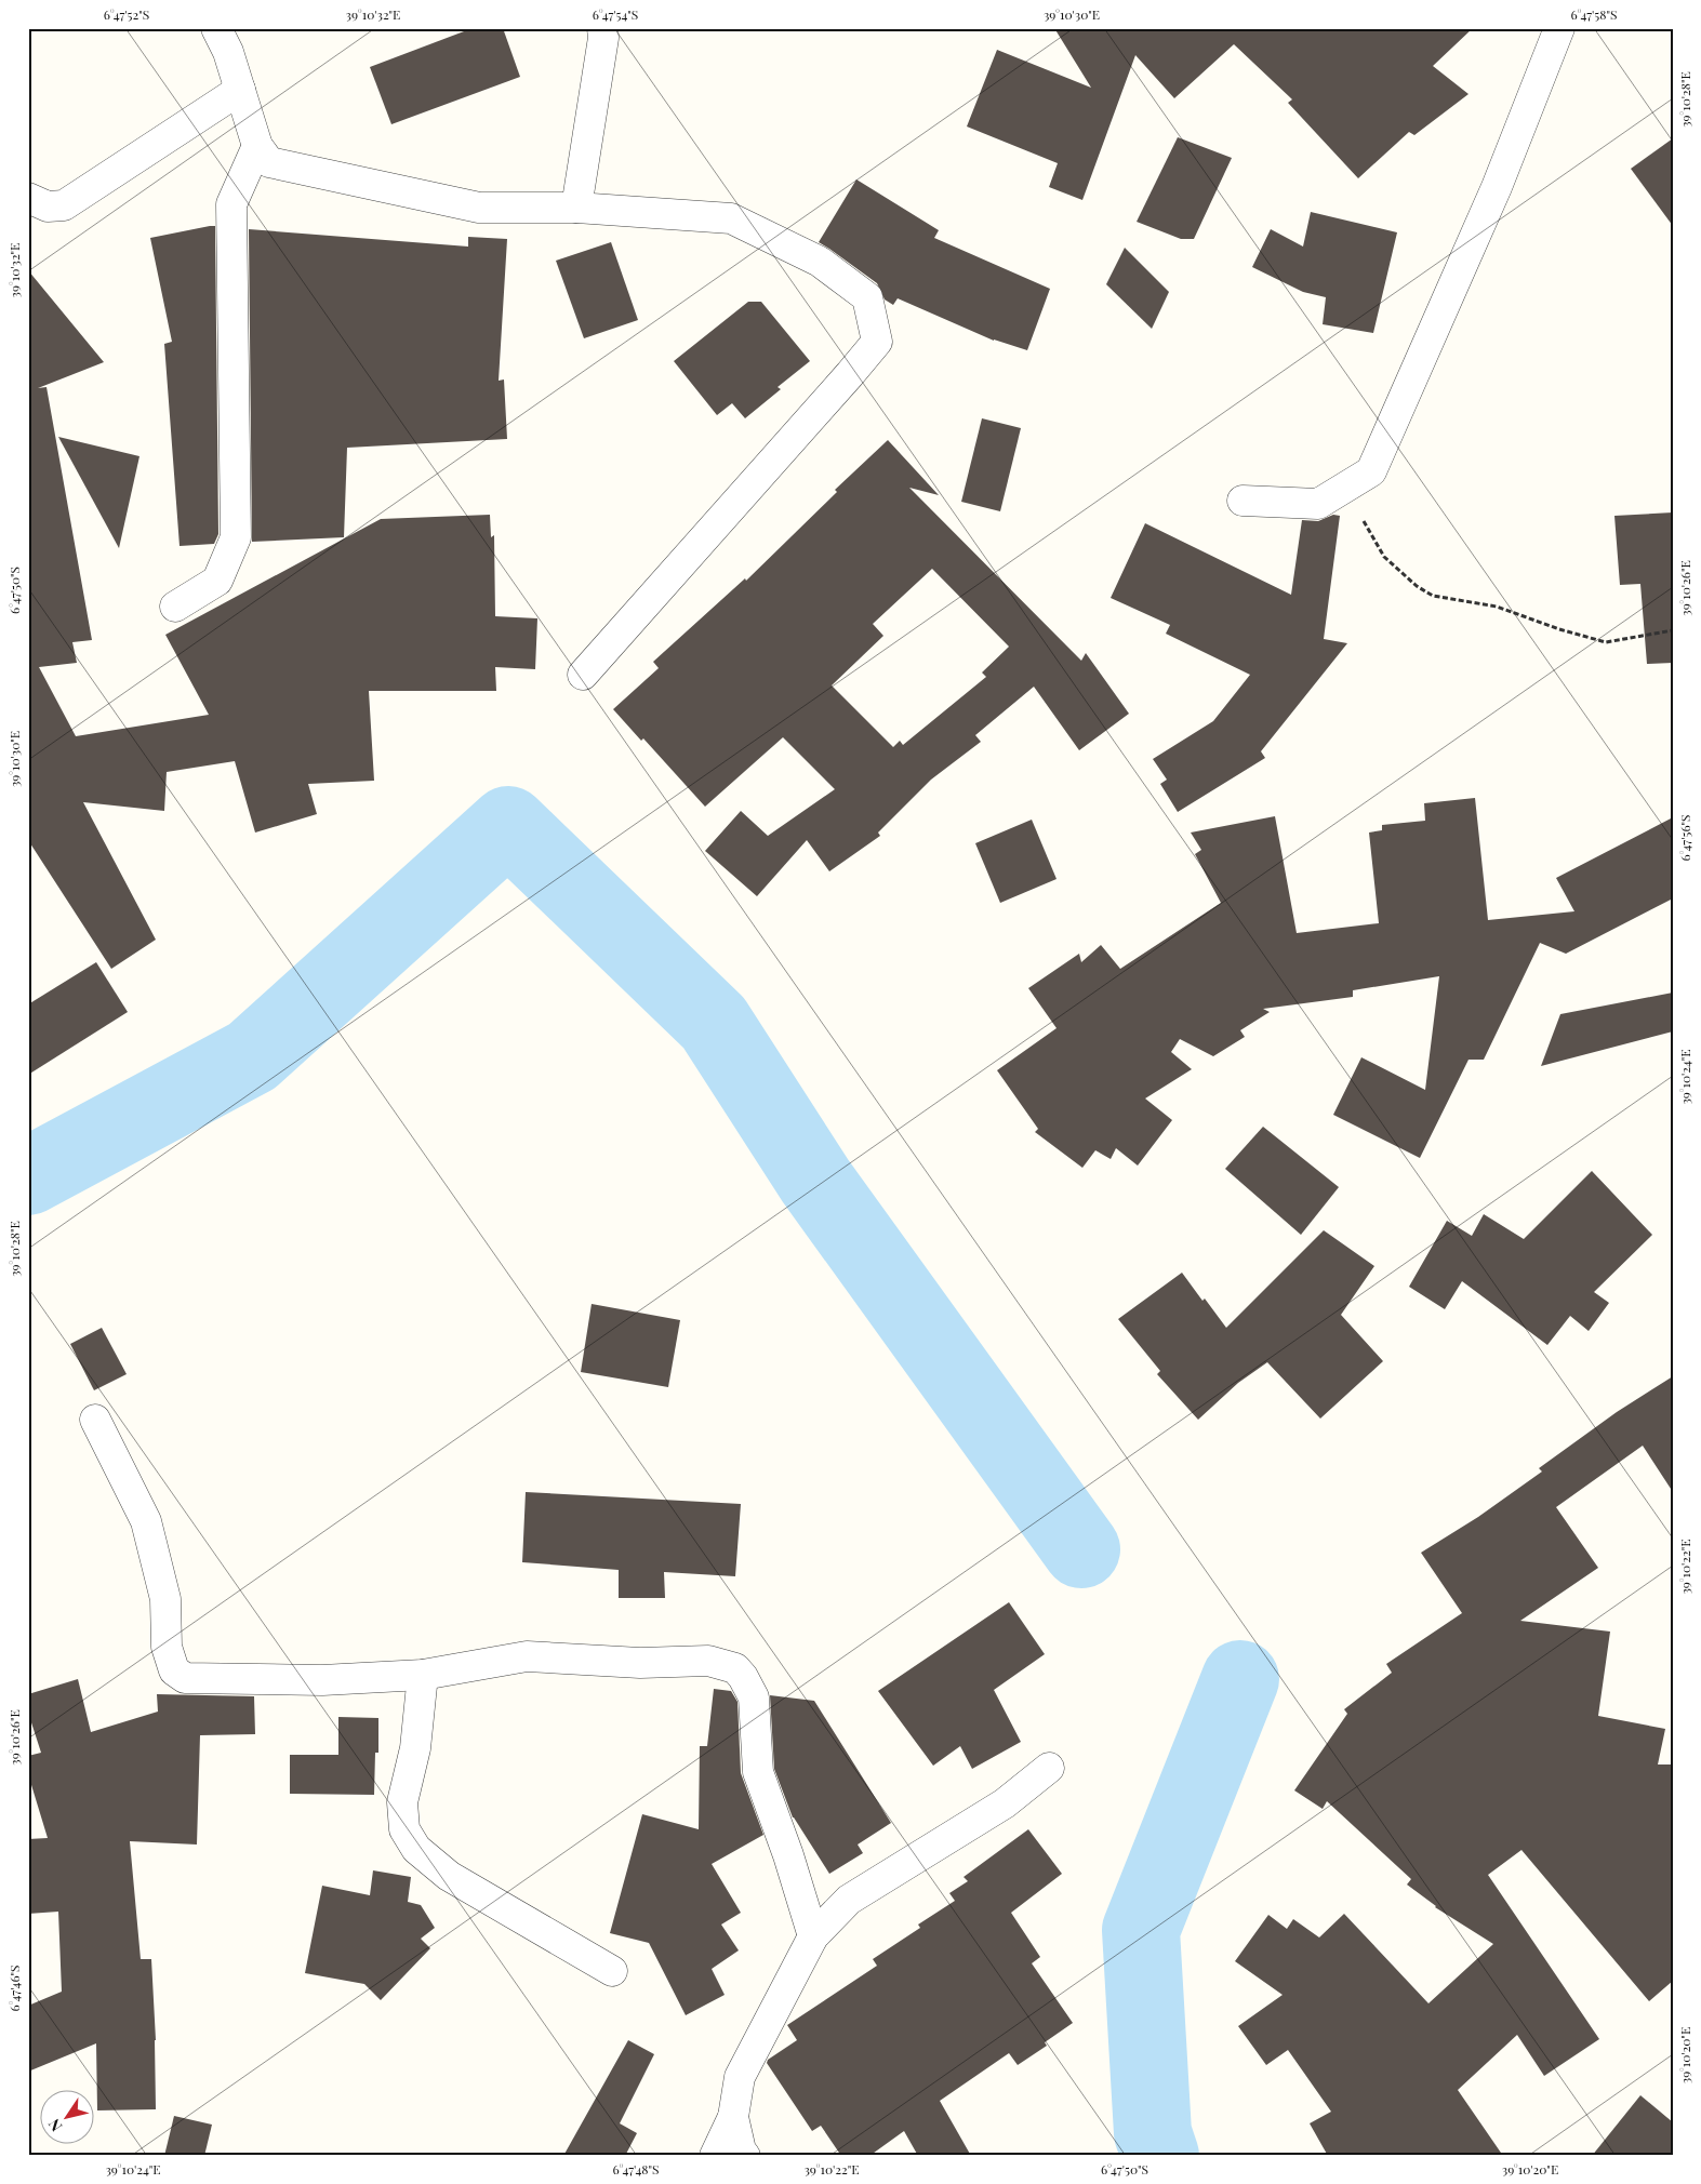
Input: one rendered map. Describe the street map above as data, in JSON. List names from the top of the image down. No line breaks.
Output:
{"north":"bottom left","coordinates":["6°47'52\"S","39°10'32\"E","6°47'54\"S","39°10'30\"E","6°47'58\"S","39°10'28\"E","39°10'26\"E","6°47'50\"S","6°47'56\"S","39°10'24\"E","39°10'22\"E","6°47'46\"S","39°10'20\"E","6°47'48\"S"]}
